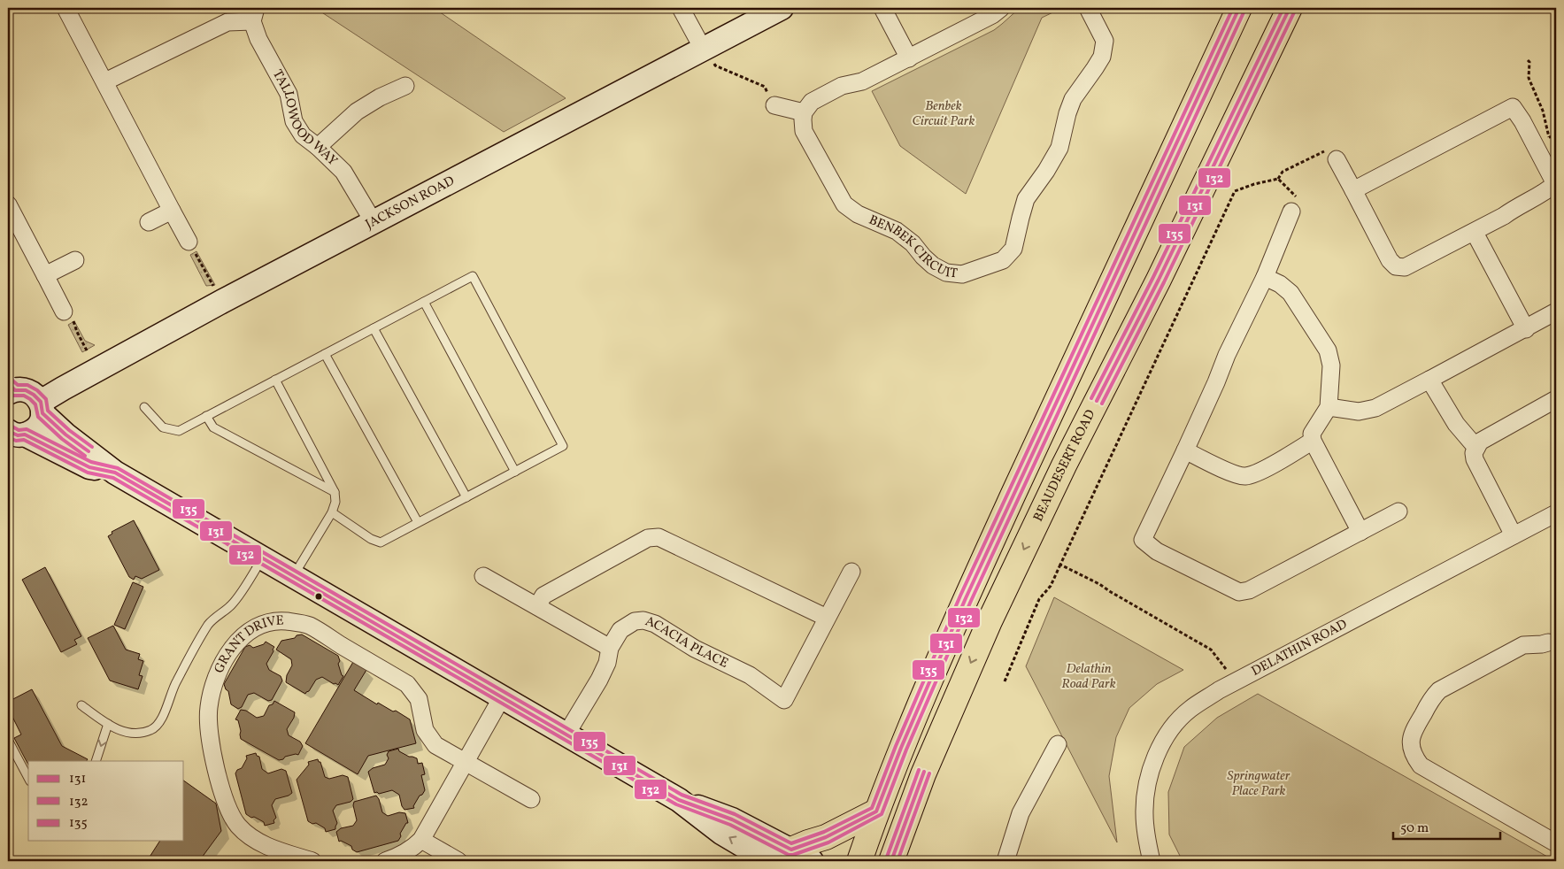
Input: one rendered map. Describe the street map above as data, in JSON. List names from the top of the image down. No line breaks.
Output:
{"streets":{"highway":["BEAUDESERT ROAD"],"street":["TALLOWOOD WAY","JACKSON ROAD","BENBEK CIRCUIT","ACACIA PLACE","DELATHIN ROAD","GRANT DRIVE"]},"crossings":[["TALLOWOOD WAY","JACKSON ROAD"]],"parks":["Benbek Circuit Park","Delathin Road Park","Springwater Place Park"],"lines":["transit line 131","transit line 135","transit line 132"],"legend":["131","132","135"],"scale_bar":"50 m"}
